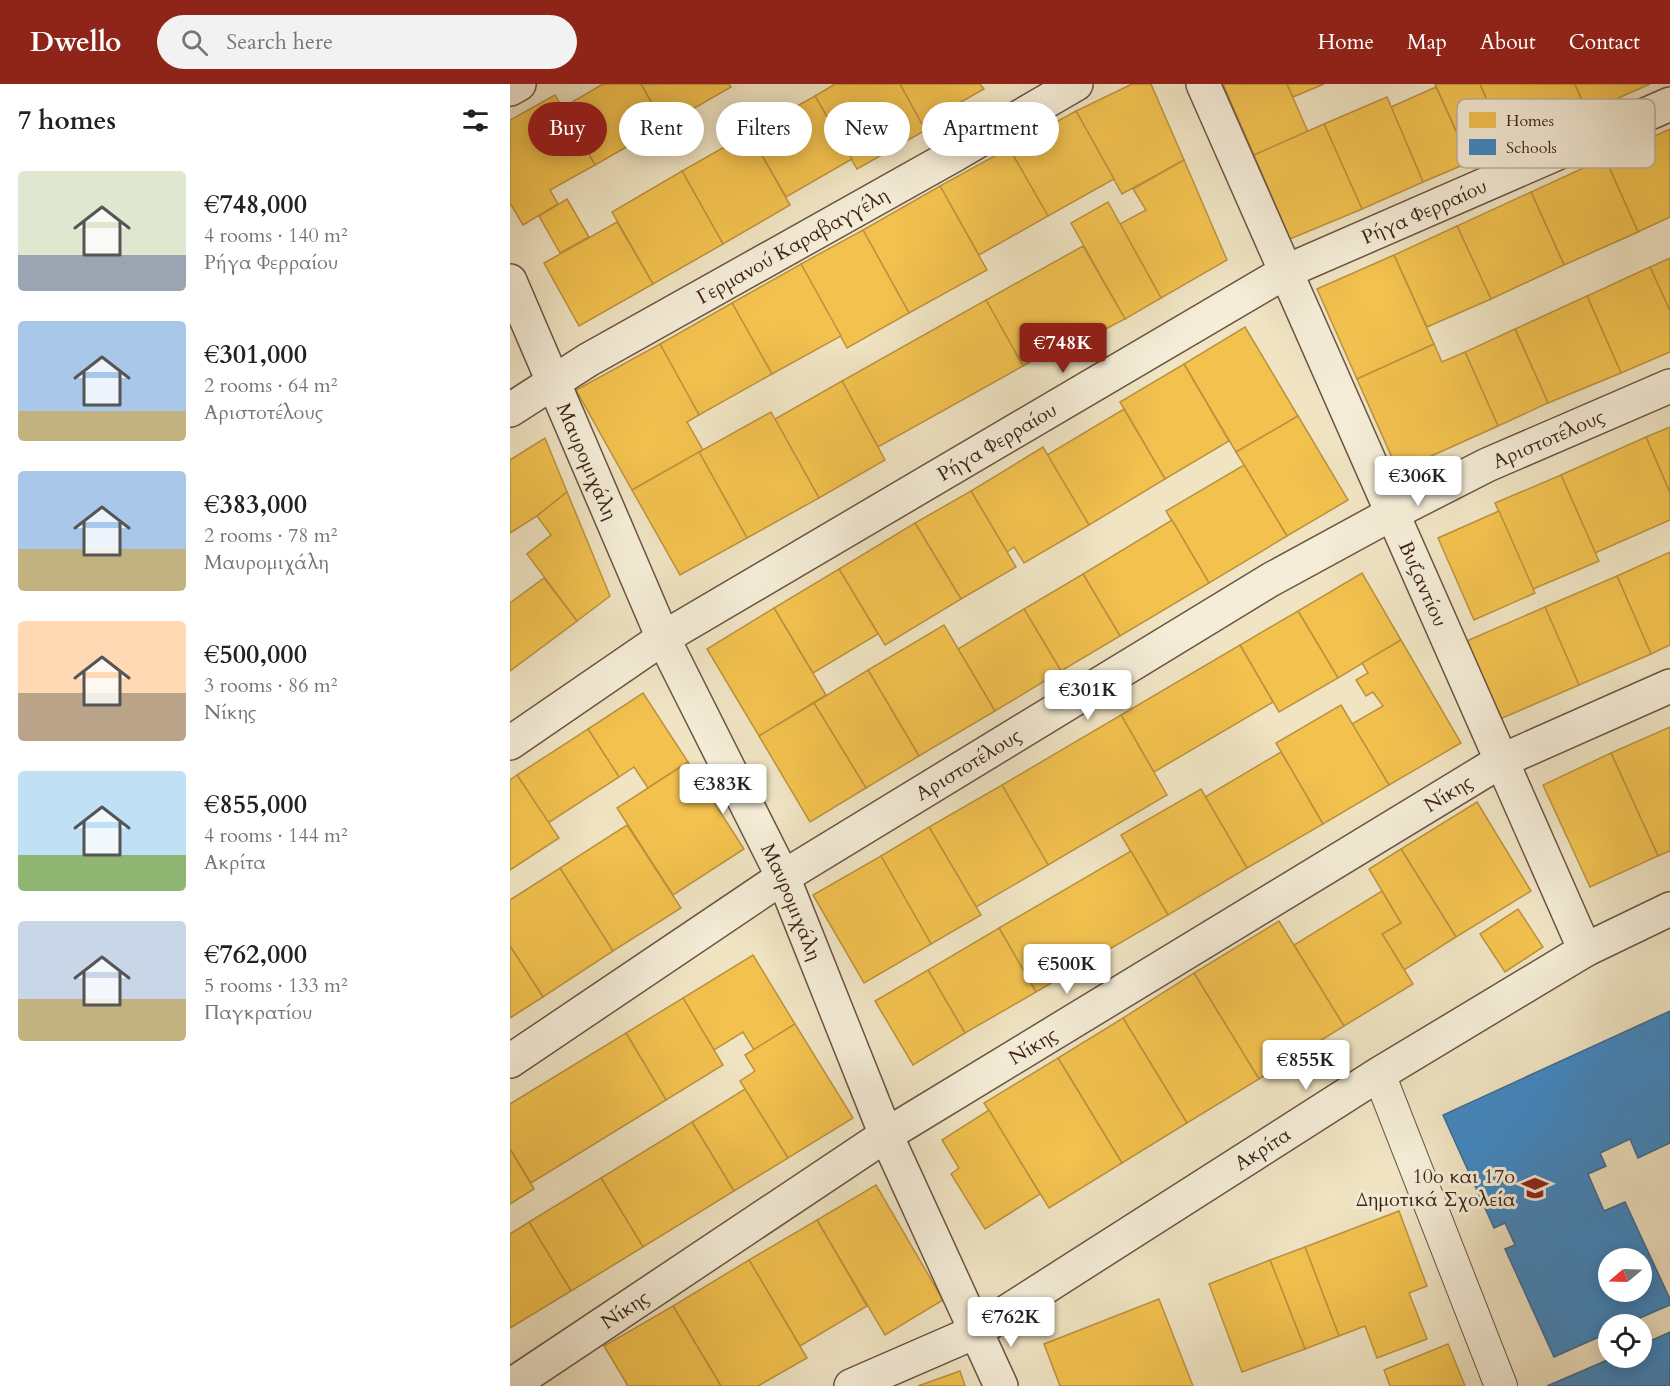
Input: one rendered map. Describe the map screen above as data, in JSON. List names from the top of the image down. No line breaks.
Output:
{"streets":{"street":["Ρήγα Φερραίου","Γερμανού Καραβαγγέλη","Αριστοτέλους","Μαυρομιχάλη","Βυζαντίου","Νίκης","Ακρίτα"]},"crossings":[["Ρήγα Φερραίου","Μαυρομιχάλη"],["Ρήγα Φερραίου","Βυζαντίου"],["Γερμανού Καραβαγγέλη","Μαυρομιχάλη"],["Αριστοτέλους","Μαυρομιχάλη"],["Αριστοτέλους","Βυζαντίου"],["Μαυρομιχάλη","Νίκης"],["Μαυρομιχάλη","Ακρίτα"],["Βυζαντίου","Νίκης"],["Βυζαντίου","Ακρίτα"]],"places":{"school or university":["10ο και 17ο Δημοτικά Σχολεία"]},"legend":["Homes","Schools"],"north":"left","page":{"header":"Dwello","search":"Search here","nav":["Home","Map","About","Contact"],"heading":"7 homes","chip":["Buy","Rent","Filters","New","Apartment"],"list":[{"name":"€748,000","note":"4 rooms · 140 m² · Ρήγα Φερραίου"},{"name":"€301,000","note":"2 rooms · 64 m² · Αριστοτέλους"},{"name":"€383,000","note":"2 rooms · 78 m² · Μαυρομιχάλη"},{"name":"€500,000","note":"3 rooms · 86 m² · Νίκης"},{"name":"€855,000","note":"4 rooms · 144 m² · Ακρίτα"},{"name":"€762,000","note":"5 rooms · 133 m² · Παγκρατίου"}],"price":["€748K","€306K","€301K","€383K","€500K","€855K","€762K"]}}
